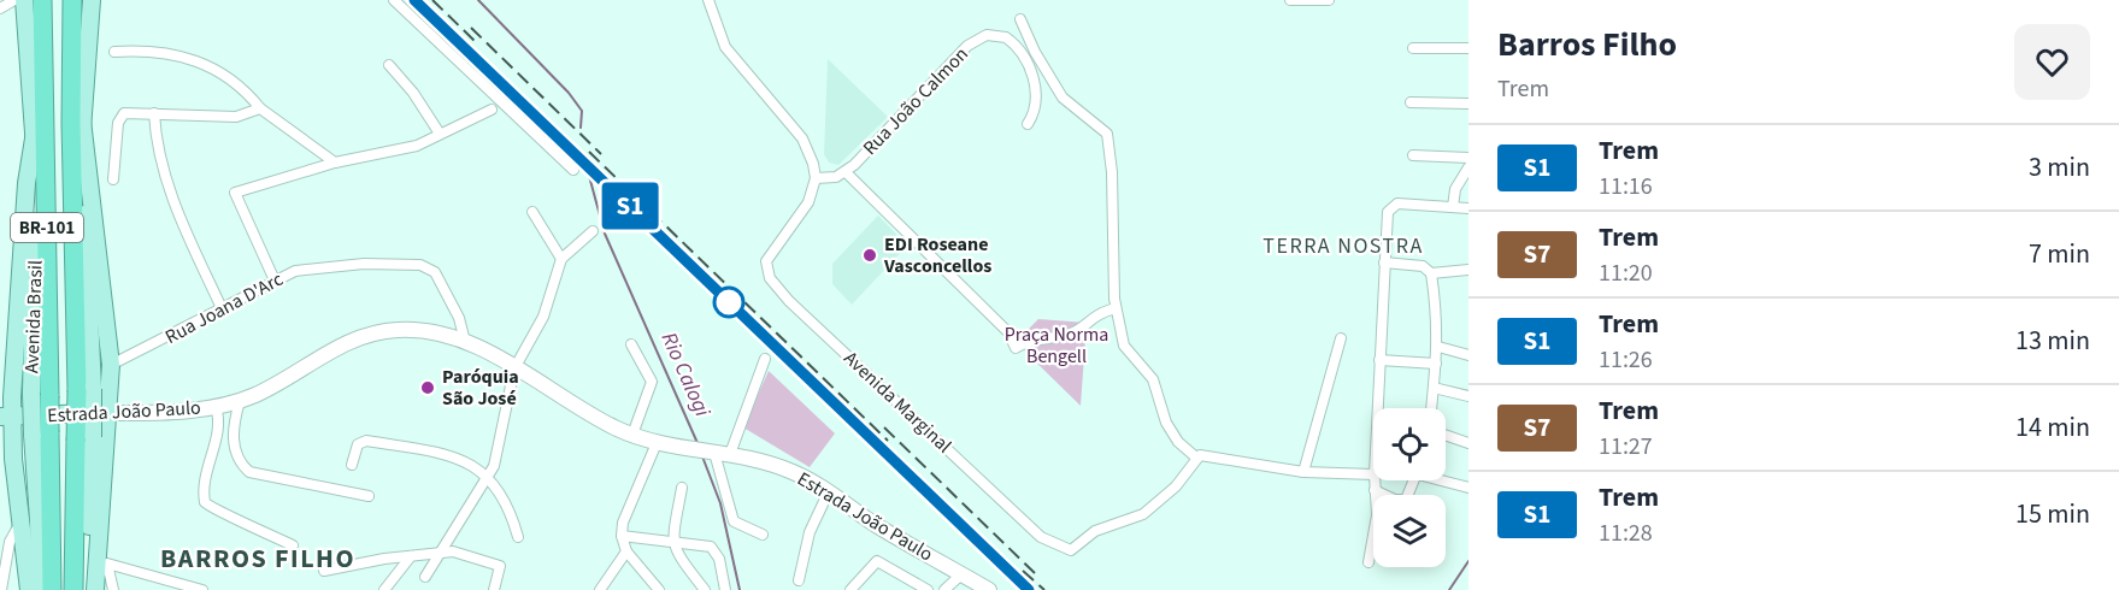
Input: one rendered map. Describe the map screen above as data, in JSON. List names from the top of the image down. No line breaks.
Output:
{"streets":{"highway":["BR-101","Avenida Brasil"],"main road":["Estrada João Paulo"],"street":["Rua João Calmon","Rua Joana D'Arc","Avenida Marginal"]},"crossings":[["Rua João Calmon","Avenida Marginal"],["Rua Joana D'Arc","Estrada João Paulo"]],"districts":["TERRA NOSTRA","BARROS FILHO"],"water":["Rio Calogi"],"parks":["Praça Norma Bengell"],"places":["EDI Roseane Vasconcellos","Paróquia São José"],"page":{"on_map":"S1","heading":["Barros Filho","Trem"],"list":[{"mark":"S1","name":"Trem","note":"11:16","value":"3 min"},{"mark":"S7","name":"Trem","note":"11:20","value":"7 min"},{"mark":"S1","name":"Trem","note":"11:26","value":"13 min"},{"mark":"S7","name":"Trem","note":"11:27","value":"14 min"},{"mark":"S1","name":"Trem","note":"11:28","value":"15 min"}]}}
